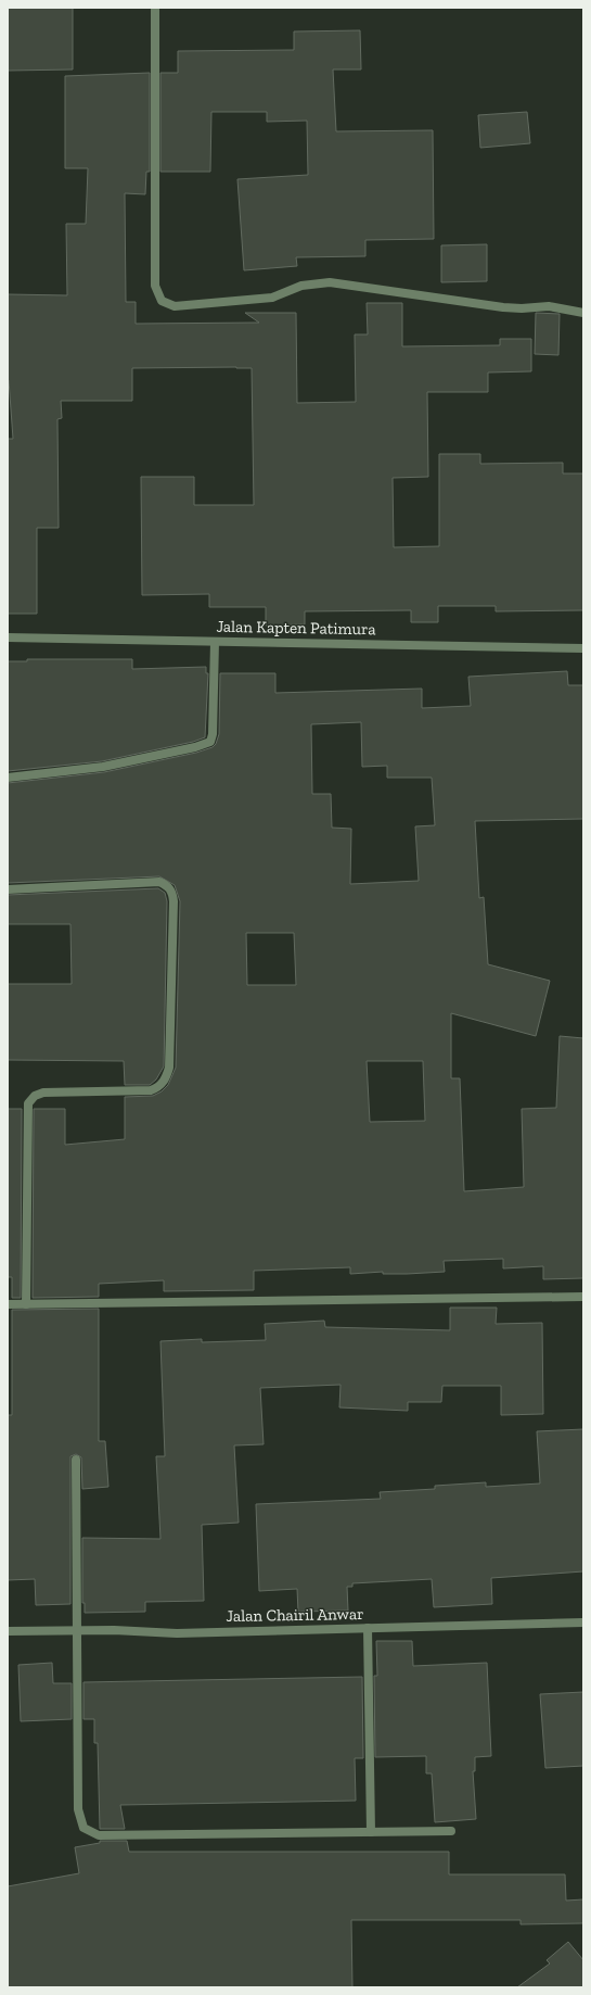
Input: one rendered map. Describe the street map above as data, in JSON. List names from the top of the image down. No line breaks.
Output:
{"streets":{"street":["Jalan Kapten Patimura","Jalan Chairil Anwar"]}}
